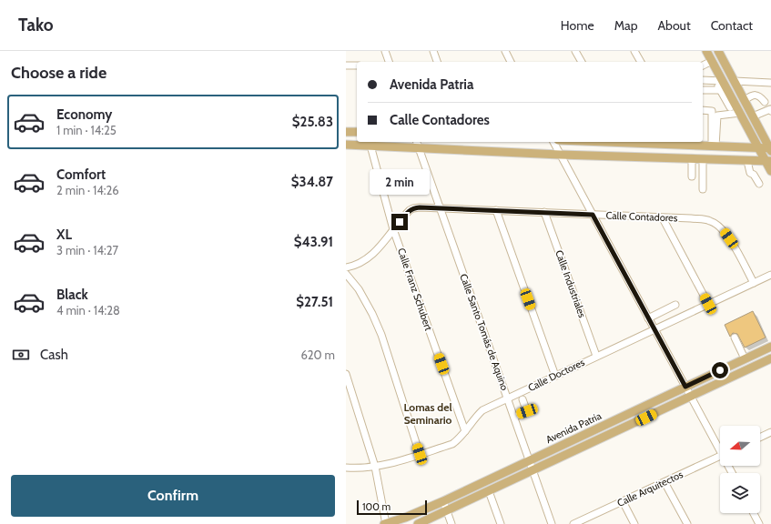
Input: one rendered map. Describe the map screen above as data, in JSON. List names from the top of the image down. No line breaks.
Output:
{"streets":{"main road":["Avenida Patria"],"street":["Calle Contadores","Calle Industriales","Calle Franz Schubert","Calle Santo Tomás de Aquino","Calle Doctores","Calle Arquitectos"]},"crossings":[["Calle Contadores","Calle Industriales"],["Calle Contadores","Calle Franz Schubert"],["Calle Contadores","Calle Santo Tomás de Aquino"],["Calle Contadores","Calle Doctores"],["Calle Industriales","Calle Doctores"],["Calle Franz Schubert","Calle Doctores"],["Calle Santo Tomás de Aquino","Calle Doctores"],["Calle Santo Tomás de Aquino","Avenida Patria"]],"districts":["Lomas del Seminario"],"scale_bar":"100 m","north":"left","page":{"header":"Tako","nav":["Home","Map","About","Contact"],"heading":"Choose a ride","banner":["Avenida Patria","Calle Contadores"],"list":[{"name":"Economy","note":"1 min · 14:25","value":"$25.83"},{"name":"Comfort","note":"2 min · 14:26","value":"$34.87"},{"name":"XL","note":"3 min · 14:27","value":"$43.91"},{"name":"Black","note":"4 min · 14:28","value":"$27.51"}],"bubble":"2 min","pay":["Cash","620 m"],"buttons":"Confirm","scale":"100 m"}}
